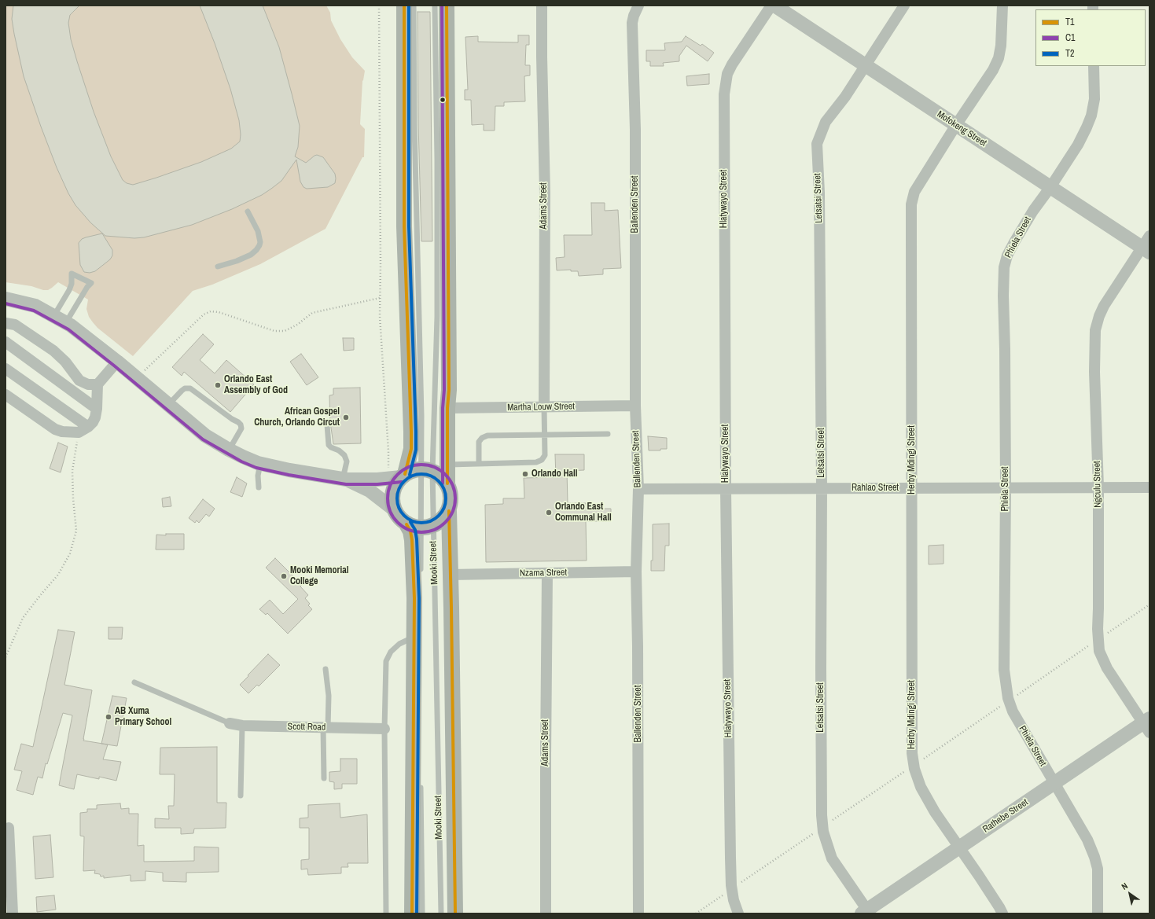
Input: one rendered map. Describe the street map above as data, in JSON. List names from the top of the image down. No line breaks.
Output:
{"streets":{"main road":["Mooki Street"],"street":["Mofokeng Street","Letsatsi Street","Hlatywayo Street","Ballenden Street","Adams Street","Phiela Street","Martha Louw Street","Herby Mdingi Street","Ngculu Street","Rahlao Street","Nzama Street","Scott Road","Rathebe Street"]},"crossings":[["Mofokeng Street","Letsatsi Street"],["Mofokeng Street","Phiela Street"],["Mofokeng Street","Herby Mdingi Street"],["Mofokeng Street","Ngculu Street"],["Letsatsi Street","Rahlao Street"],["Letsatsi Street","Rathebe Street"],["Hlatywayo Street","Rahlao Street"],["Ballenden Street","Martha Louw Street"],["Ballenden Street","Rahlao Street"],["Ballenden Street","Nzama Street"],["Adams Street","Martha Louw Street"],["Adams Street","Nzama Street"],["Phiela Street","Rahlao Street"],["Phiela Street","Rathebe Street"],["Herby Mdingi Street","Rahlao Street"],["Herby Mdingi Street","Rathebe Street"],["Ngculu Street","Rahlao Street"],["Ngculu Street","Rathebe Street"],["Mooki Street","Nzama Street"]],"places":["Orlando East Assembly of God","African Gospel Church, Orlando Circut","Orlando Hall","Orlando East Communal Hall","Mooki Memorial College","AB Xuma Primary School"],"lines":["transit line T1","transit line C1","transit line T2"],"legend":["T1","C1","T2"],"north":"top left"}
